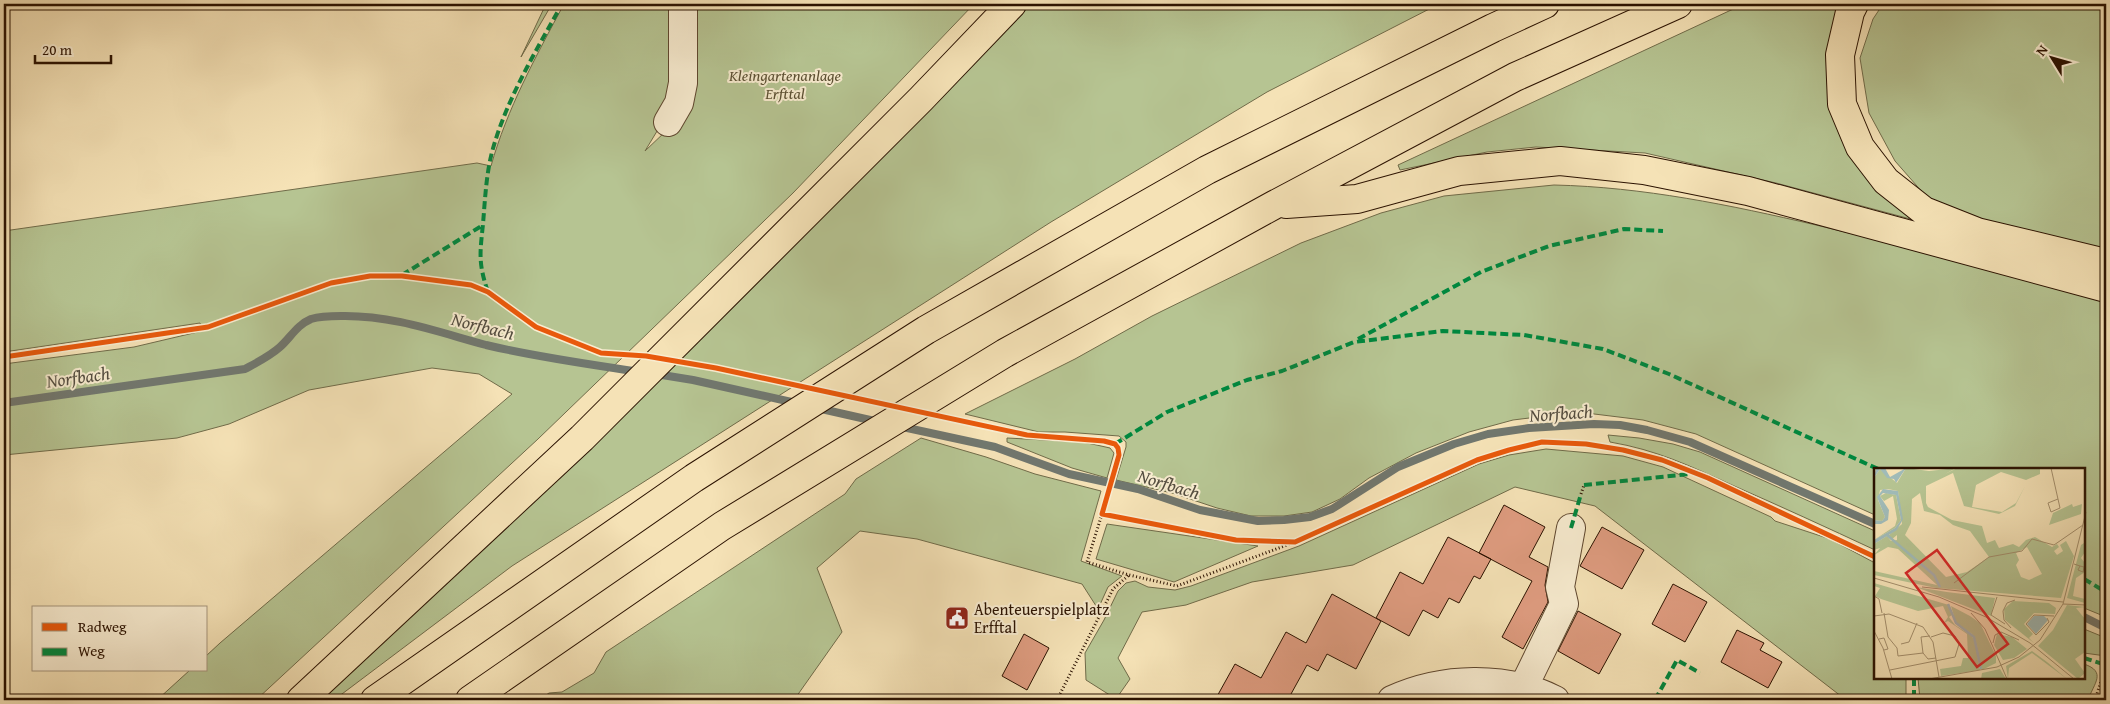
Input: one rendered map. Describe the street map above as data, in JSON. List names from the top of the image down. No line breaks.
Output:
{"water":["Norfbach"],"parks":["Kleingartenanlage Erfttal"],"places":{"public building":["Abenteuerspielplatz Erfftal"]},"legend":["Radweg","Weg"],"scale_bar":"20 m","north":"top left"}
